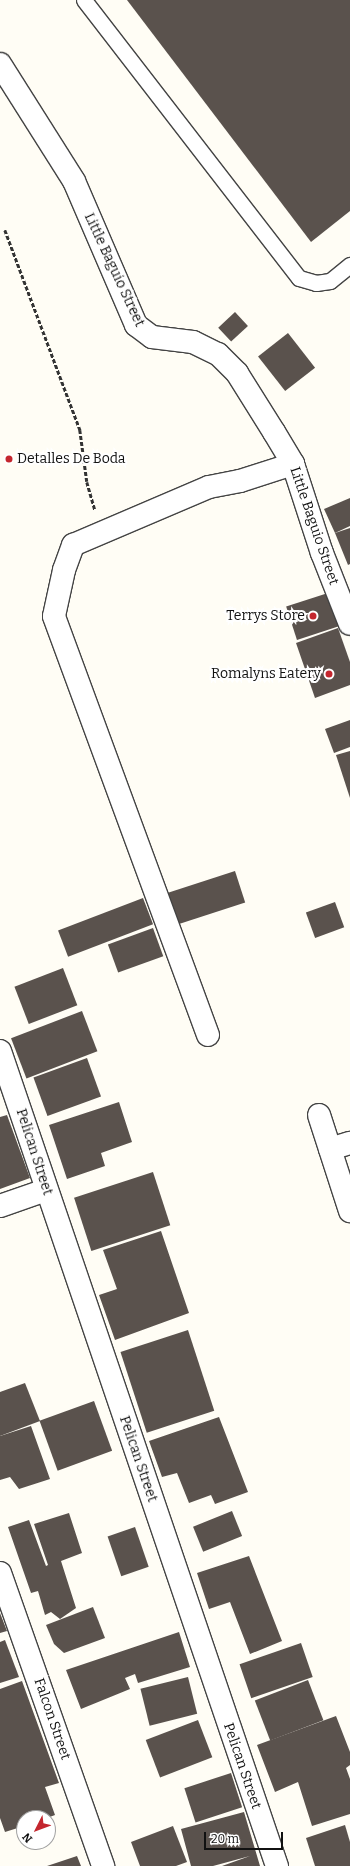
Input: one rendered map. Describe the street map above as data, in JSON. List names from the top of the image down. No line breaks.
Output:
{"streets":{"street":["Little Baguio Street","Pelican Street","Falcon Street"]},"places":["Detalles De Boda","Terrys Store","Romalyns Eatery"],"scale_bar":"20 m","north":"bottom left"}
